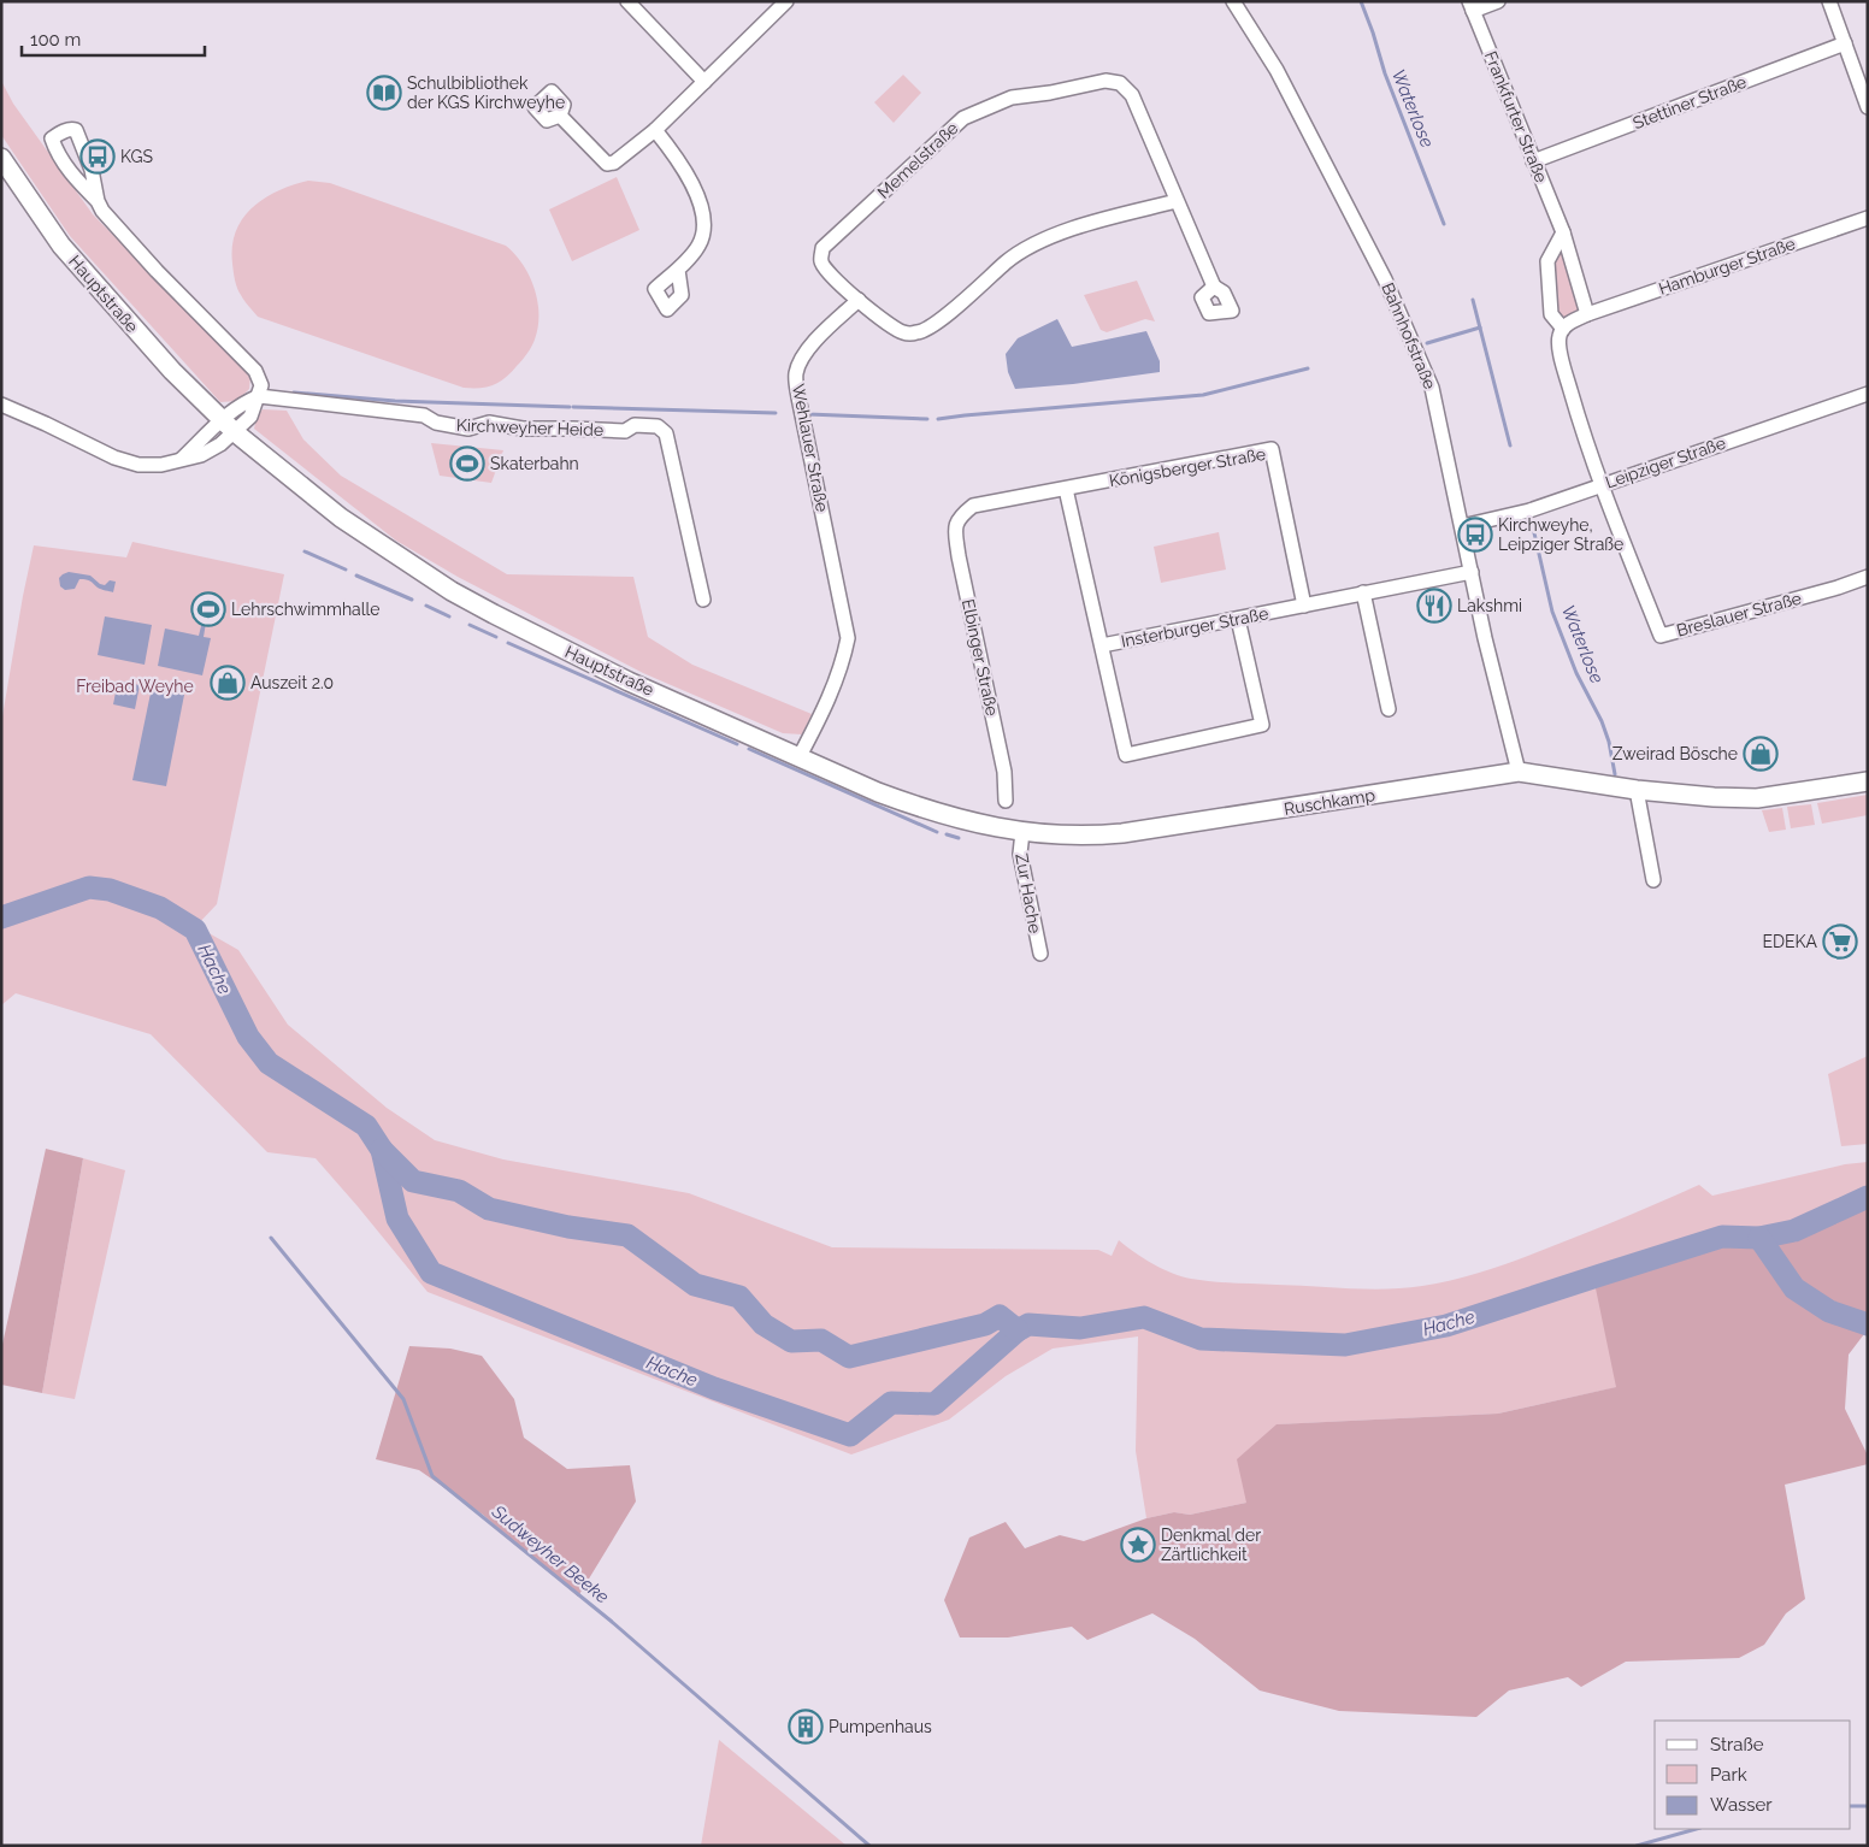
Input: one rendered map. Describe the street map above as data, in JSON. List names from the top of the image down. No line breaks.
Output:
{"streets":{"main road":["Hauptstraße","Ruschkamp"],"street":["Stettiner Straße","Frankfurter Straße","Memelstraße","Hamburger Straße","Bahnhofstraße","Kirchweyher Heide","Wehlauer Straße","Leipziger Straße","Königsberger Straße","Breslauer Straße","Insterburger Straße","Elbinger Straße","Zur Hache"]},"crossings":[["Stettiner Straße","Frankfurter Straße"],["Frankfurter Straße","Hamburger Straße"],["Memelstraße","Wehlauer Straße"],["Hauptstraße","Wehlauer Straße"],["Hauptstraße","Ruschkamp"],["Hauptstraße","Zur Hache"],["Bahnhofstraße","Leipziger Straße"],["Bahnhofstraße","Ruschkamp"],["Leipziger Straße","Breslauer Straße"],["Königsberger Straße","Insterburger Straße"],["Königsberger Straße","Elbinger Straße"],["Ruschkamp","Zur Hache"]],"water":["Waterlose","Hache","Sudweyher Beeke"],"parks":["Freibad Weyhe"],"places":{"library":["Schulbibliothek der KGS Kirchweyhe"],"bus stop":["KGS","Kirchweyhe, Leipziger Straße"],"sports":["Skaterbahn","Lehrschwimmhalle"],"restaurant":["Lakshmi"],"shop":["Auszeit 2.0","Zweirad Bösche"],"supermarket":["EDEKA"],"place":["Denkmal der Zärtlichkeit"],"building":["Pumpenhaus"]},"legend":["Straße","Park","Wasser"],"scale_bar":"100 m"}
